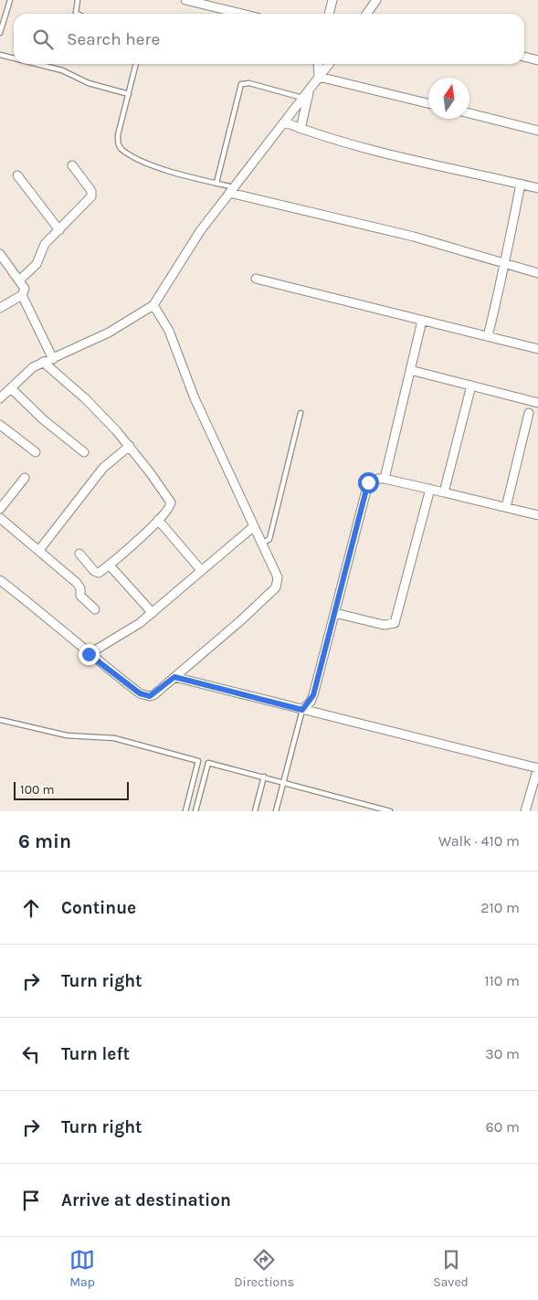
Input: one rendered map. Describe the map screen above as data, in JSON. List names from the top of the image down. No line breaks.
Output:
{"scale_bar":"100 m","north":"top","page":{"search":"Search here","scale":"100 m","heading":["6 min","Walk · 410 m"],"list":[["Continue","210 m"],["Turn right","110 m"],["Turn left","30 m"],["Turn right","60 m"],"Arrive at destination"],"nav":["Map","Directions","Saved"]}}
